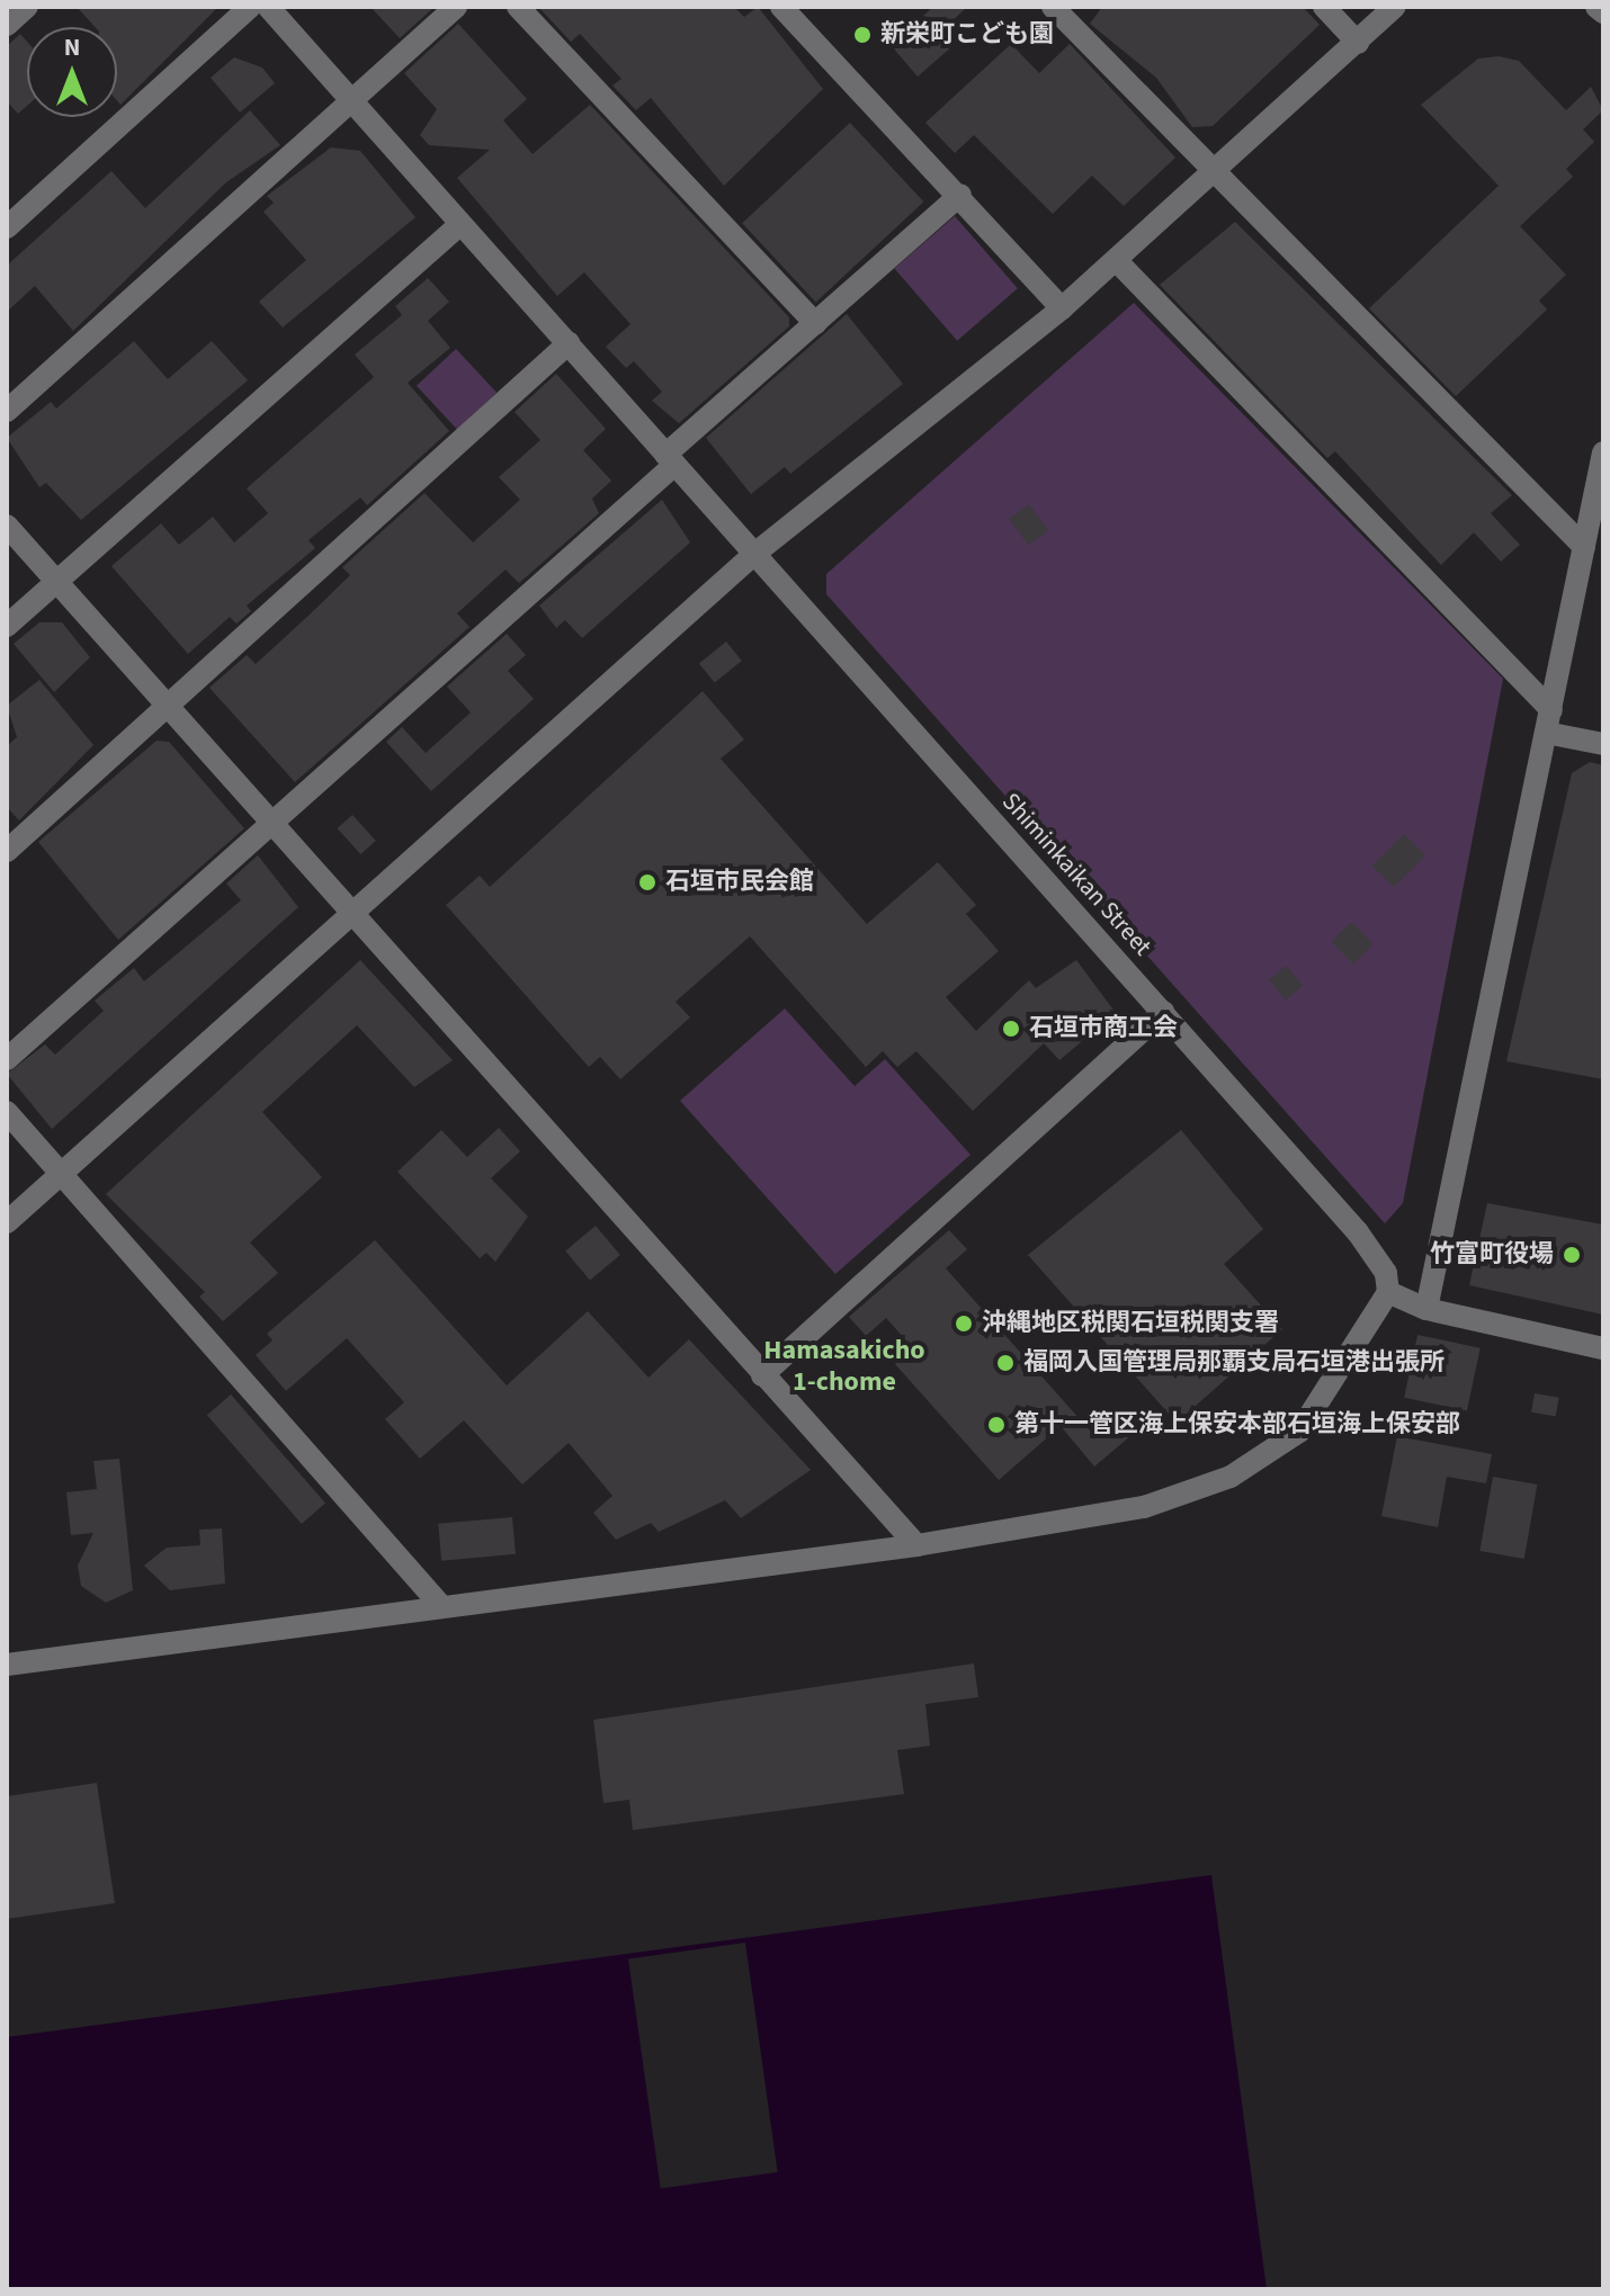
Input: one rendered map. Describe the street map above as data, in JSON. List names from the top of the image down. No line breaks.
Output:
{"streets":{"street":["Shiminkaikan Street"]},"districts":["Hamasakicho 1-chome"],"places":["新栄町こども園","石垣市民会館","石垣市商工会","竹富町役場","沖縄地区税関石垣税関支署","福岡入国管理局那覇支局石垣港出張所","第十一管区海上保安本部石垣海上保安部"],"north":"top"}
